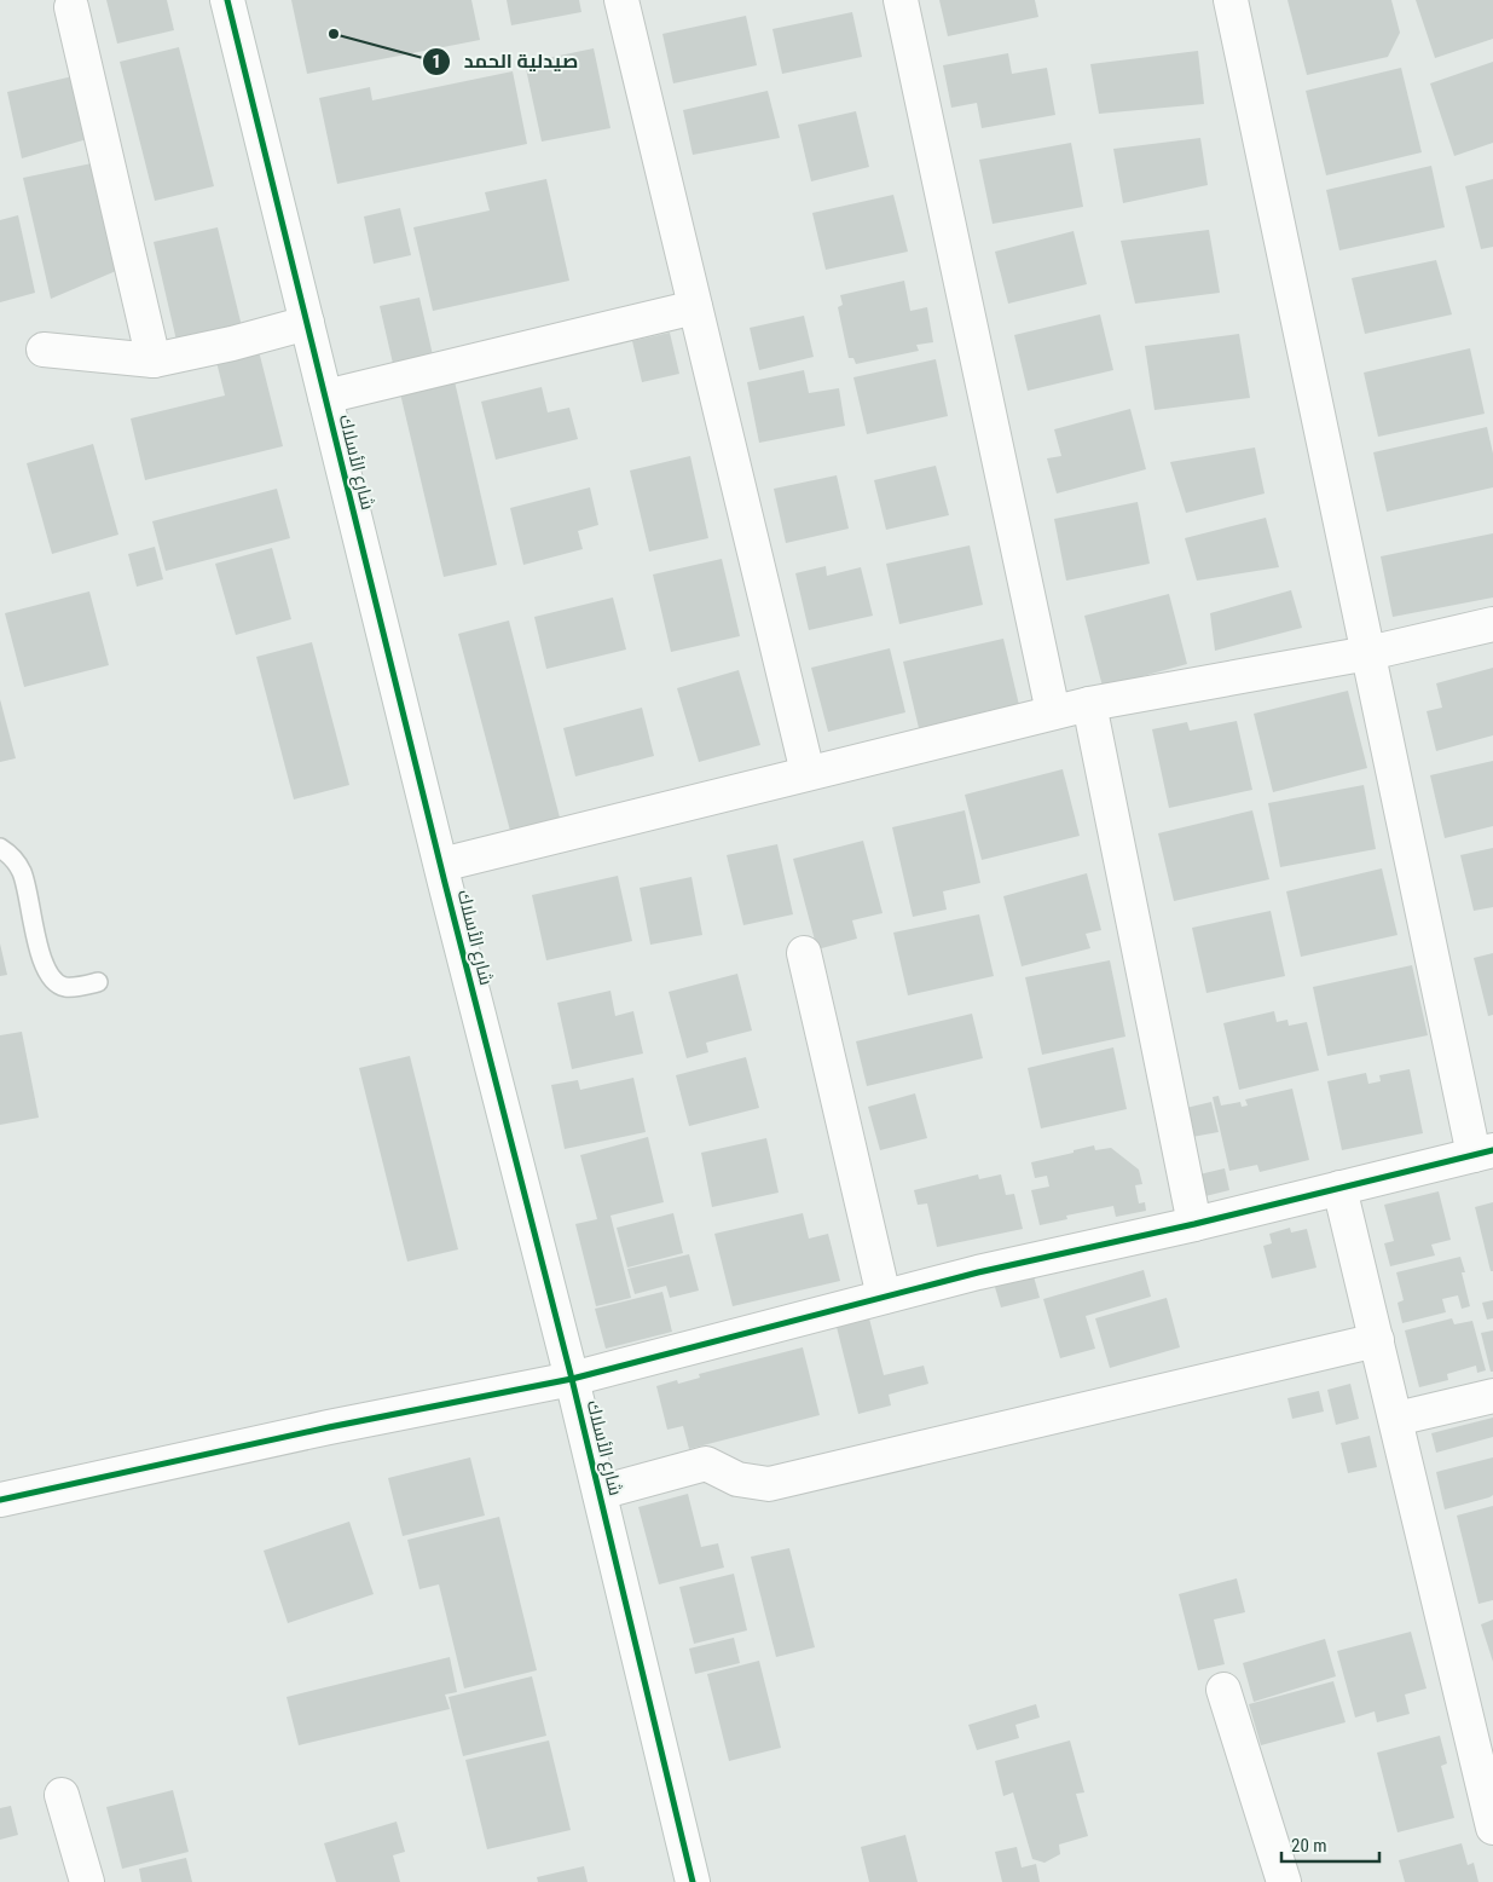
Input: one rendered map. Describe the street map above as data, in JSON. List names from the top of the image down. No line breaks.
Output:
{"streets":{"street":["شارع الأسلاك"]},"places":["صيدلية الحمد"],"scale_bar":"20 m"}
